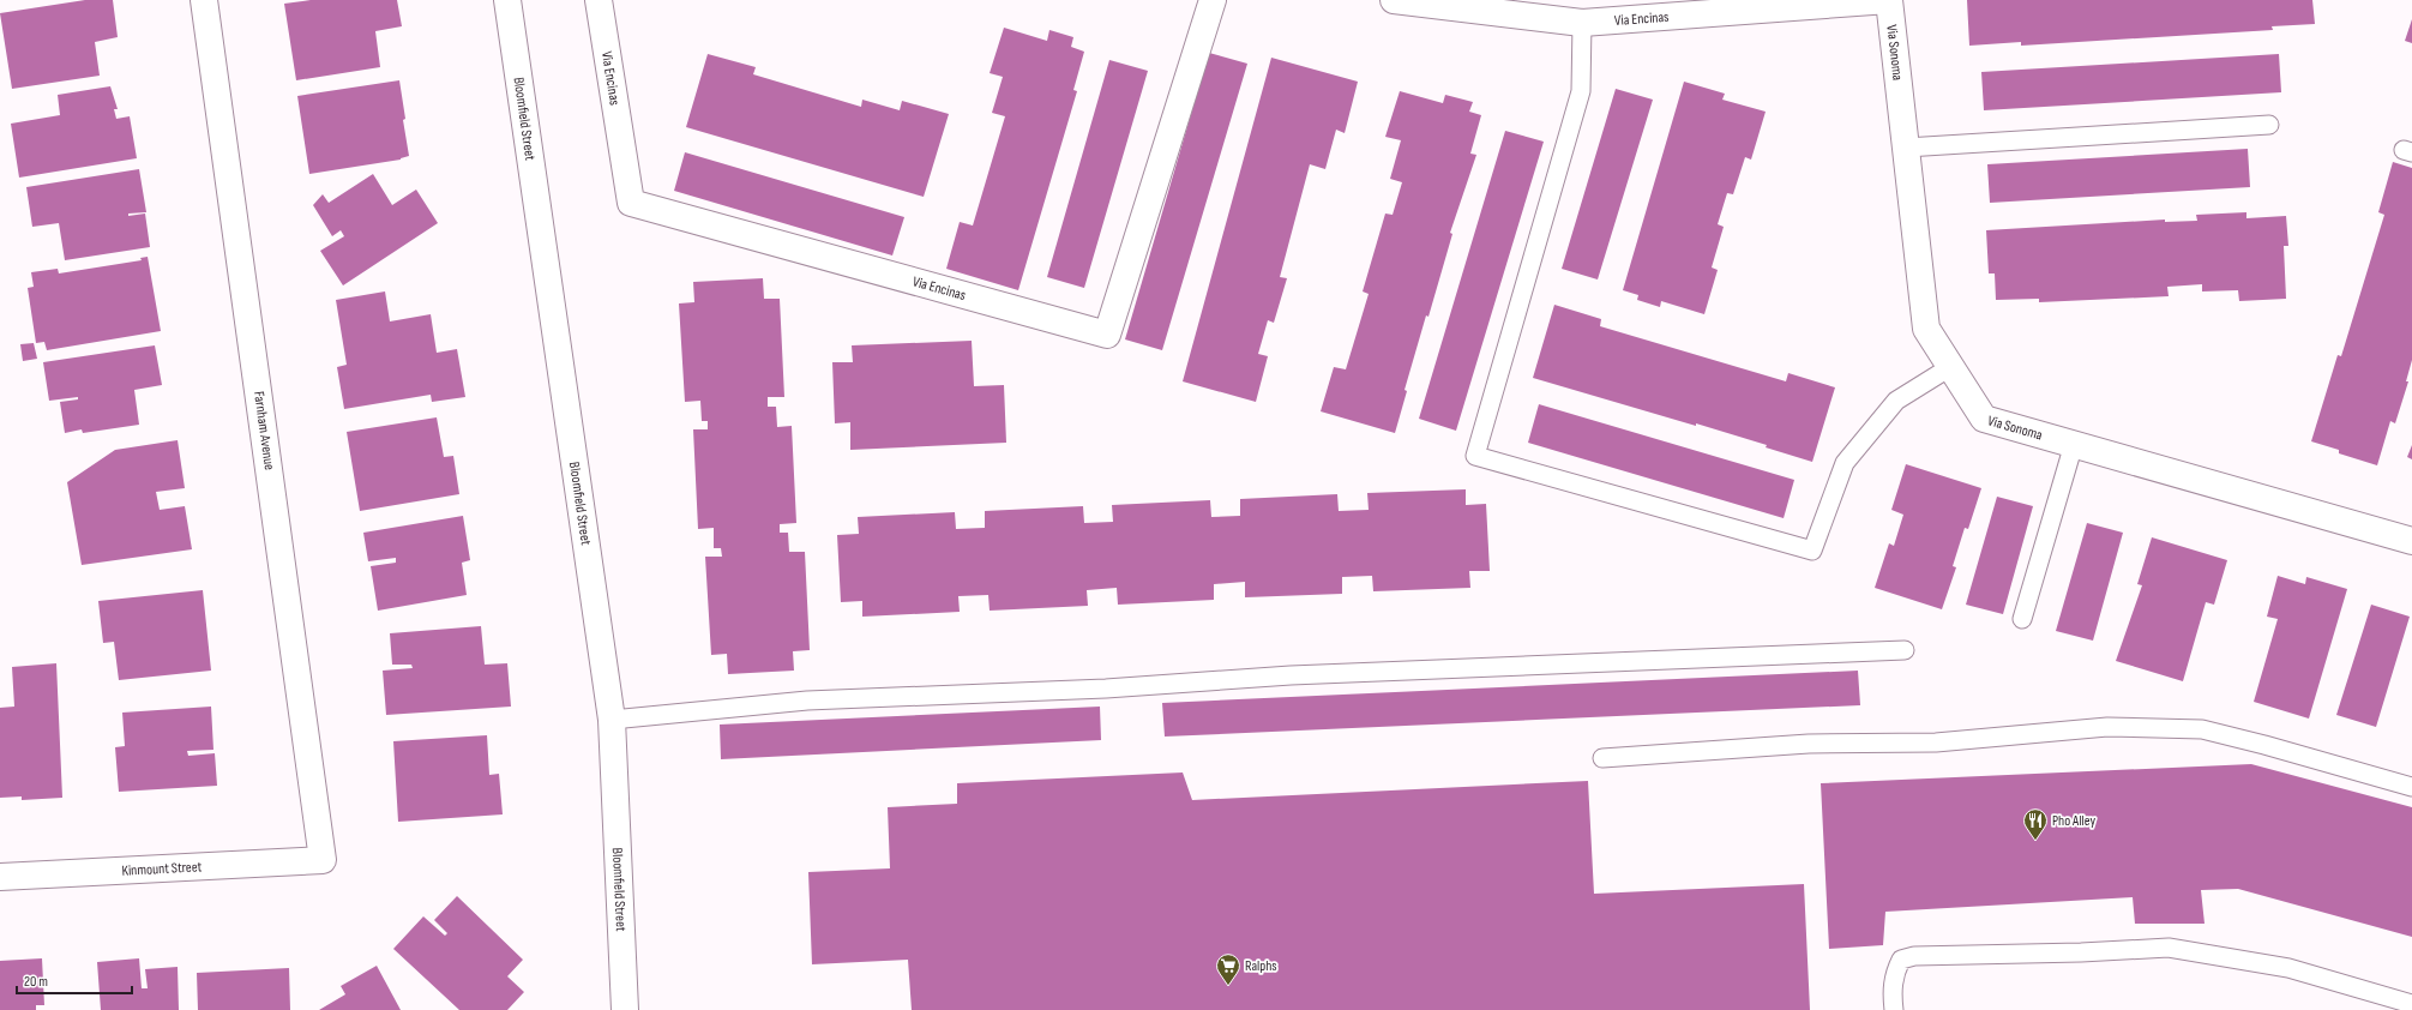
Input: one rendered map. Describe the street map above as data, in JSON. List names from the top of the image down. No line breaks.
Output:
{"streets":{"street":["Via Encinas","Via Sonoma","Bloomfield Street","Farnham Avenue","Kinmount Street"]},"crossings":[["Via Encinas","Via Sonoma"],["Farnham Avenue","Kinmount Street"]],"places":{"restaurant":["Pho Alley"],"supermarket":["Ralphs"]},"scale_bar":"20 m"}
